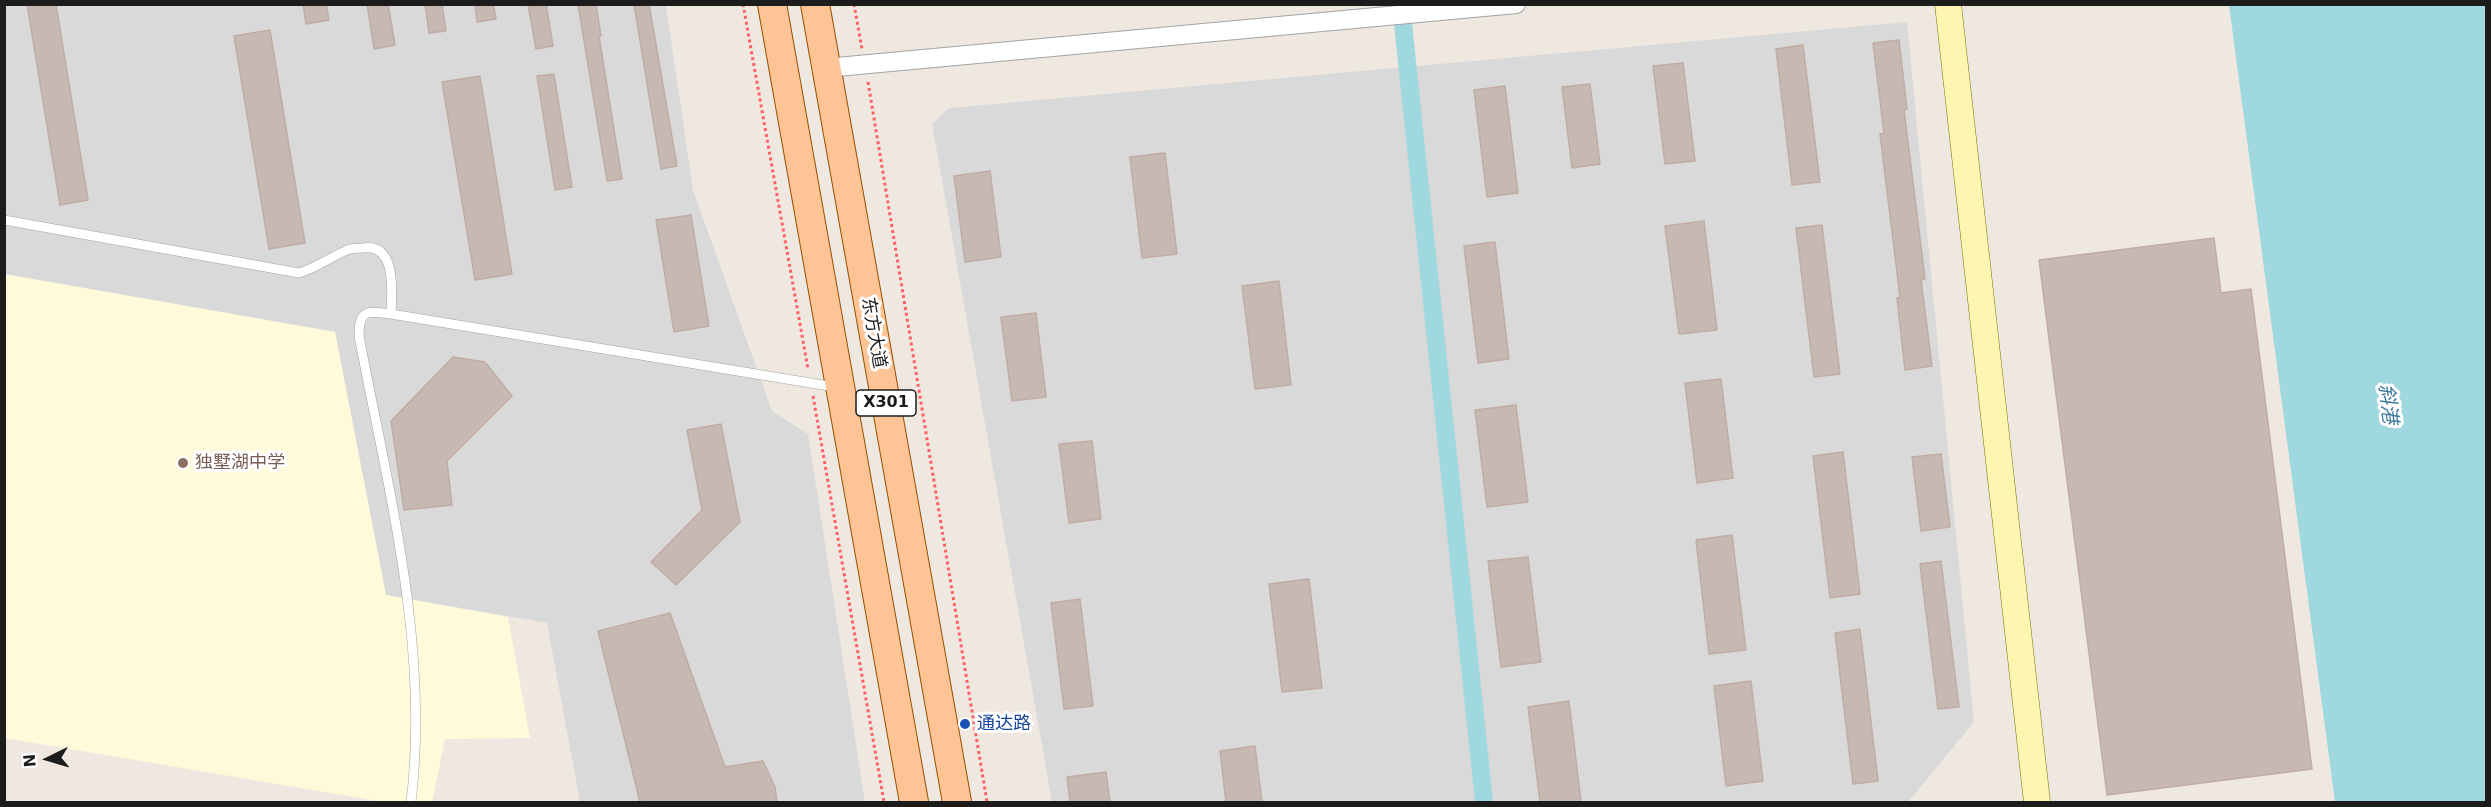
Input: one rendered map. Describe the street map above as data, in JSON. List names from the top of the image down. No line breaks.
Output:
{"streets":{"main road":["东方大道","X301"]},"water":["斜港"],"places":["独墅湖中学","通达路"],"north":"left"}
